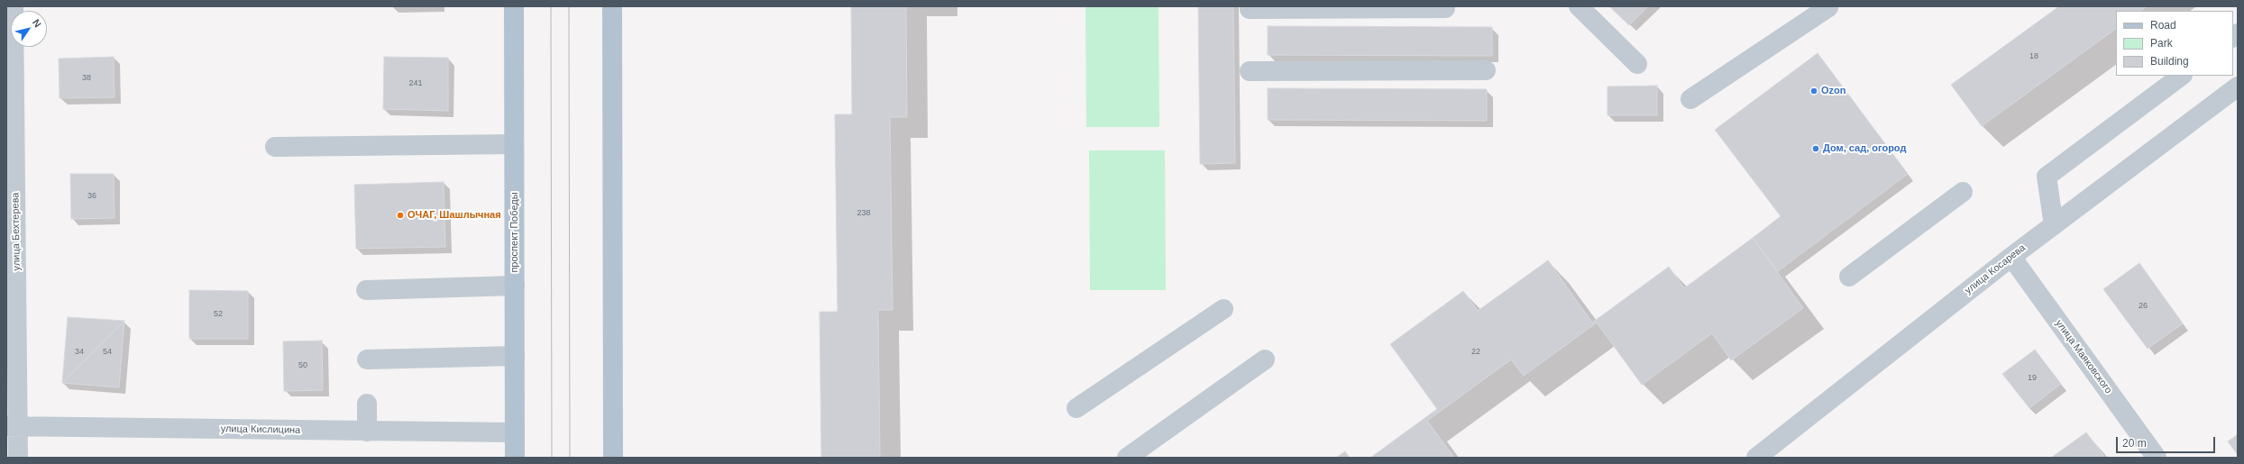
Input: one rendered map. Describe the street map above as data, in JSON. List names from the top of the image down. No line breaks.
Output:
{"streets":{"main road":["проспект Победы"],"street":["улица Бехтерева","улица Косарева","улица Маяковского","улица Кислицина"]},"crossings":[["улица Бехтерева","улица Кислицина"],["проспект Победы","улица Кислицина"],["улица Косарева","улица Маяковского"]],"places":["Ozon","Дом, сад, огород","ОЧАГ, Шашлычная"],"house_numbers":["18","38","241","36","238","26","52","34","54","22","50","19"],"legend":["Road","Park","Building"],"scale_bar":"20 m","north":"top right"}
